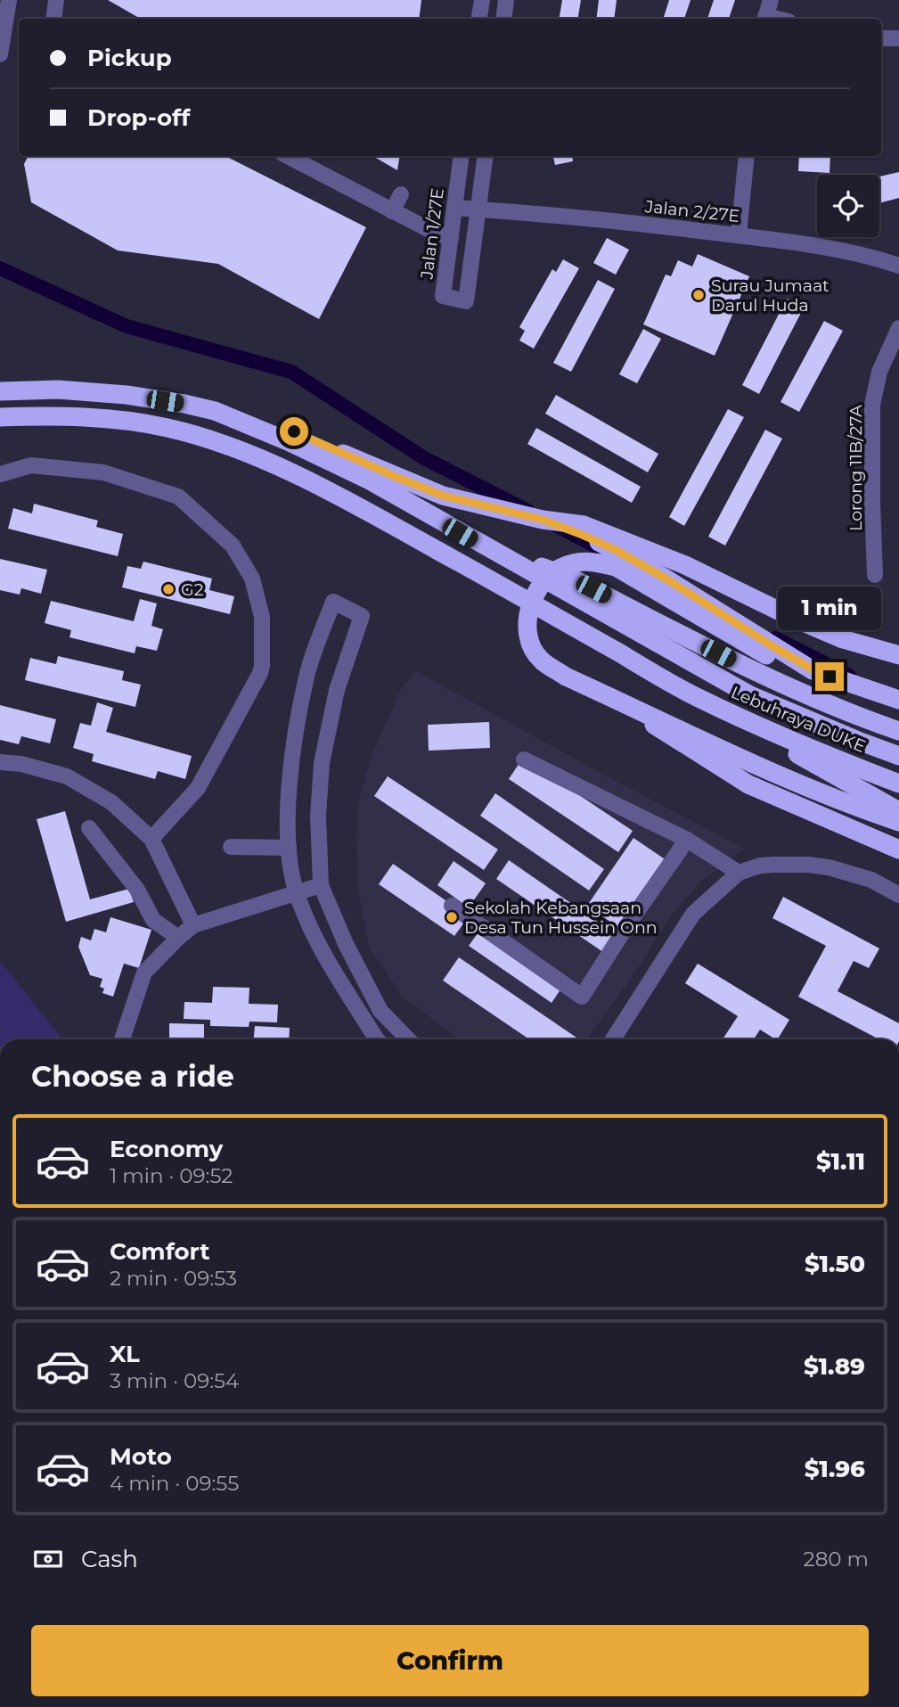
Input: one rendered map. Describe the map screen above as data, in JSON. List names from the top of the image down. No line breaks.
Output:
{"streets":{"highway":["Lebuhraya DUKE"],"street":["Jalan 2/27E","Jalan 1/27E","Lorong 11B/27A"]},"crossings":[["Jalan 2/27E","Jalan 1/27E"]],"places":["Surau Jumaat Darul Huda","G2","Sekolah Kebangsaan Desa Tun Hussein Onn"],"page":{"banner":["Pickup","Drop-off"],"bubble":"1 min","heading":"Choose a ride","list":[{"name":"Economy","note":"1 min · 09:52","value":"$1.11"},{"name":"Comfort","note":"2 min · 09:53","value":"$1.50"},{"name":"XL","note":"3 min · 09:54","value":"$1.89"},{"name":"Moto","note":"4 min · 09:55","value":"$1.96"}],"pay":["Cash","280 m"],"buttons":"Confirm"}}
